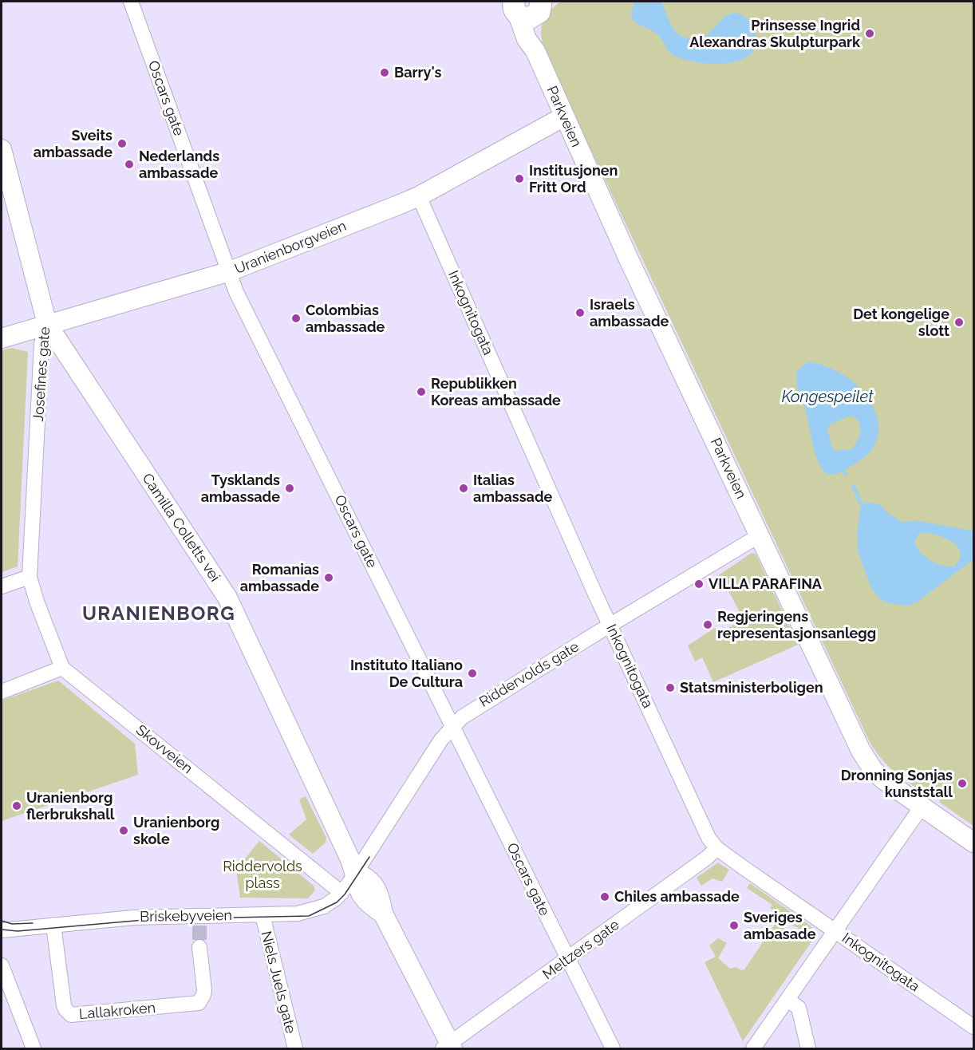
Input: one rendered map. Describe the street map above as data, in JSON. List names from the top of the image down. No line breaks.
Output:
{"streets":{"street":["Oscars gate","Parkveien","Uranienborgveien","Inkognitogata","Josefines gate","Camilla Colletts vei","Riddervolds gate","Skovveien","Briskebyveien","Meltzers gate","Niels Juels gate","Lallakroken"]},"crossings":[["Oscars gate","Uranienborgveien"],["Oscars gate","Riddervolds gate"],["Oscars gate","Meltzers gate"],["Parkveien","Uranienborgveien"],["Parkveien","Riddervolds gate"],["Uranienborgveien","Inkognitogata"],["Uranienborgveien","Josefines gate"],["Uranienborgveien","Camilla Colletts vei"],["Inkognitogata","Riddervolds gate"],["Inkognitogata","Meltzers gate"],["Josefines gate","Camilla Colletts vei"],["Camilla Colletts vei","Riddervolds gate"],["Camilla Colletts vei","Briskebyveien"],["Riddervolds gate","Briskebyveien"],["Skovveien","Briskebyveien"],["Briskebyveien","Niels Juels gate"],["Briskebyveien","Lallakroken"]],"districts":["URANIENBORG"],"water":["Kongespeilet"],"parks":["Riddervolds plass"],"places":["Prinsesse Ingrid Alexandras Skulpturpark","Barry's","Sveits ambassade","Nederlands ambassade","Institusjonen Fritt Ord","Israels ambassade","Colombias ambassade","Det kongelige slott","Republikken Koreas ambassade","Tysklands ambassade","Italias ambassade","Romanias ambassade","VILLA PARAFINA","Regjeringens representasjonsanlegg","Instituto Italiano De Cultura","Statsministerboligen","Dronning Sonjas kunststall","Uranienborg flerbrukshall","Uranienborg skole","Chiles ambassade","Sveriges ambasade"]}
